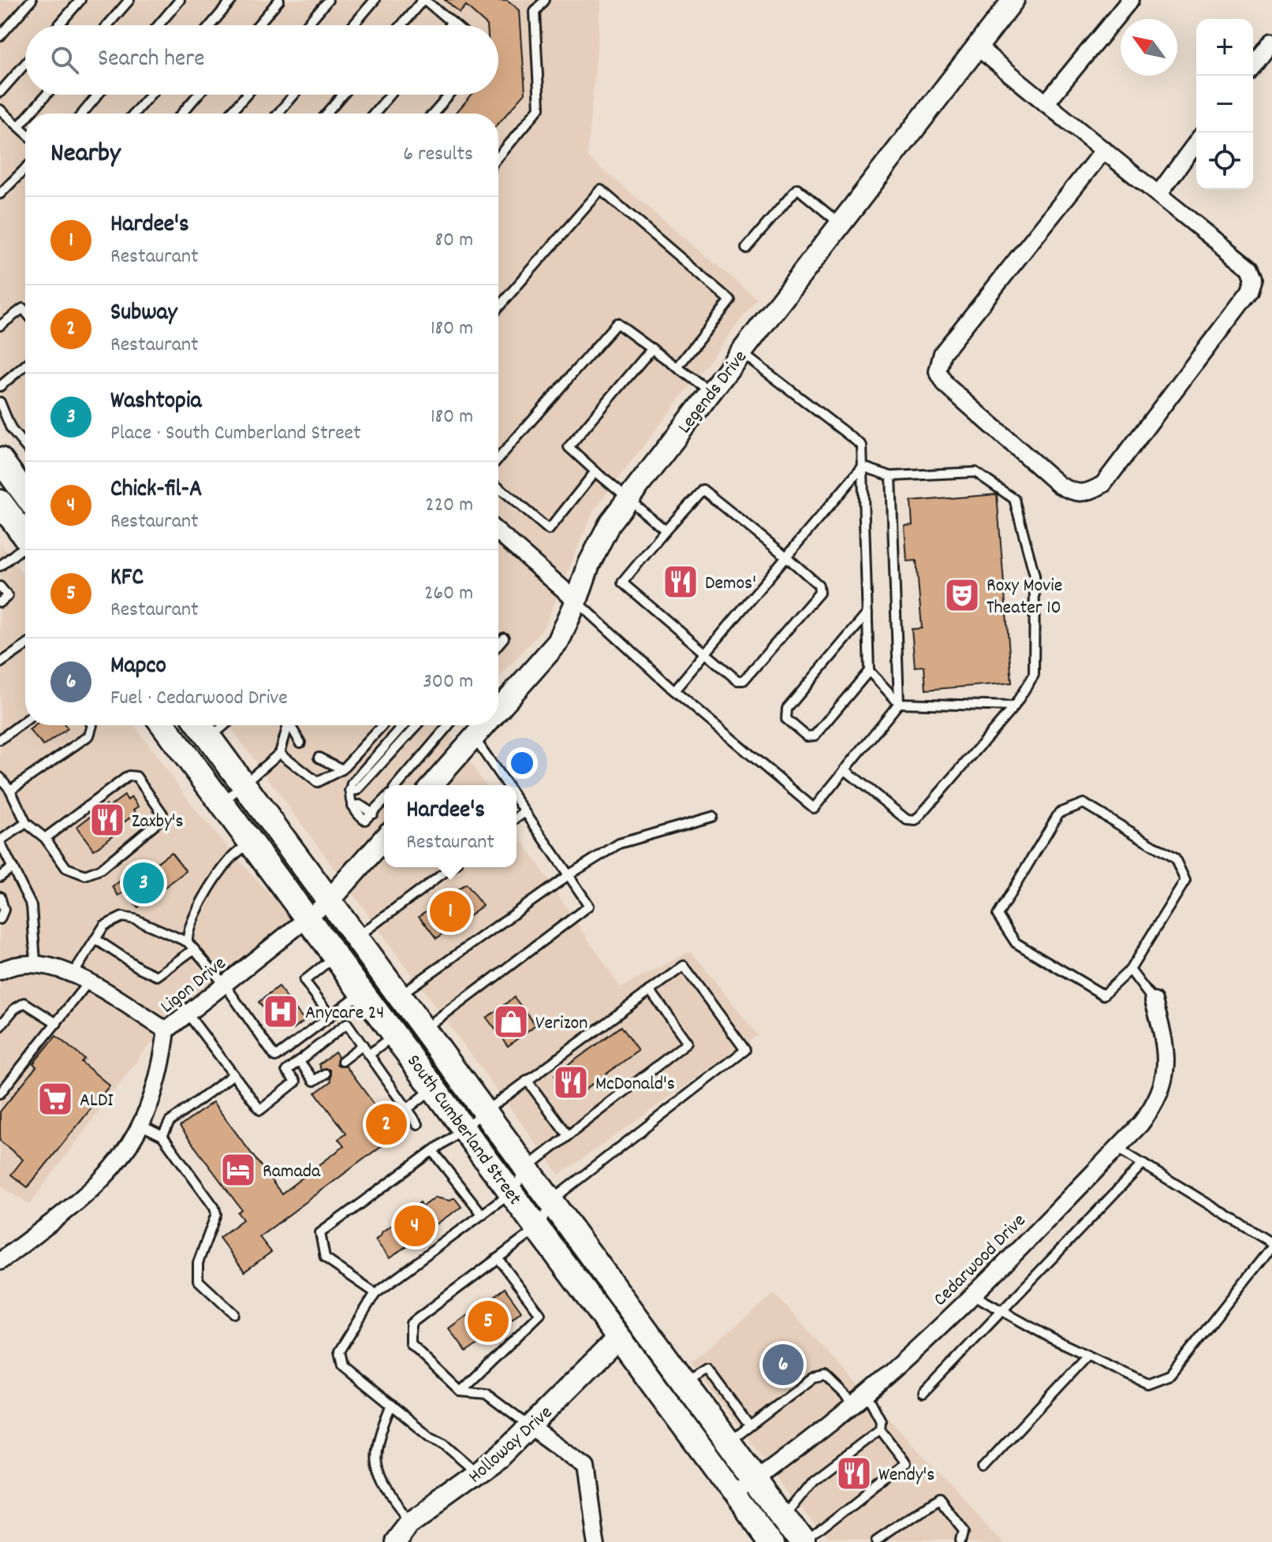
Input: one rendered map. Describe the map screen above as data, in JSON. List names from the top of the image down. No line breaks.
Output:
{"streets":{"main road":["South Cumberland Street"],"street":["Legends Drive","Ligon Drive","Cedarwood Drive","Holloway Drive"]},"crossings":[["Ligon Drive","South Cumberland Street"],["South Cumberland Street","Cedarwood Drive"],["South Cumberland Street","Holloway Drive"]],"places":{"restaurant":["Demos'","Zaxby's","McDonald's","Wendy's"],"theatre":["Roxy Movie Theater 10"],"hospital":["Anycare 24"],"shop":["Verizon"],"supermarket":["ALDI"],"hotel":["Ramada"]},"north":"top left","page":{"map_buttons":["+","−"],"search":"Search here","heading":["Nearby","6 results"],"list":[{"mark":"1","name":"Hardee's","note":"Restaurant","value":"80 m"},{"mark":"2","name":"Subway","note":"Restaurant","value":"180 m"},{"mark":"3","name":"Washtopia","note":"Place · South Cumberland Street","value":"180 m"},{"mark":"4","name":"Chick-fil-A","note":"Restaurant","value":"220 m"},{"mark":"5","name":"KFC","note":"Restaurant","value":"260 m"},{"mark":"6","name":"Mapco","note":"Fuel · Cedarwood Drive","value":"300 m"}],"popup":["Hardee's","Restaurant"],"pins":["3","1","2","4","5","6"]}}
